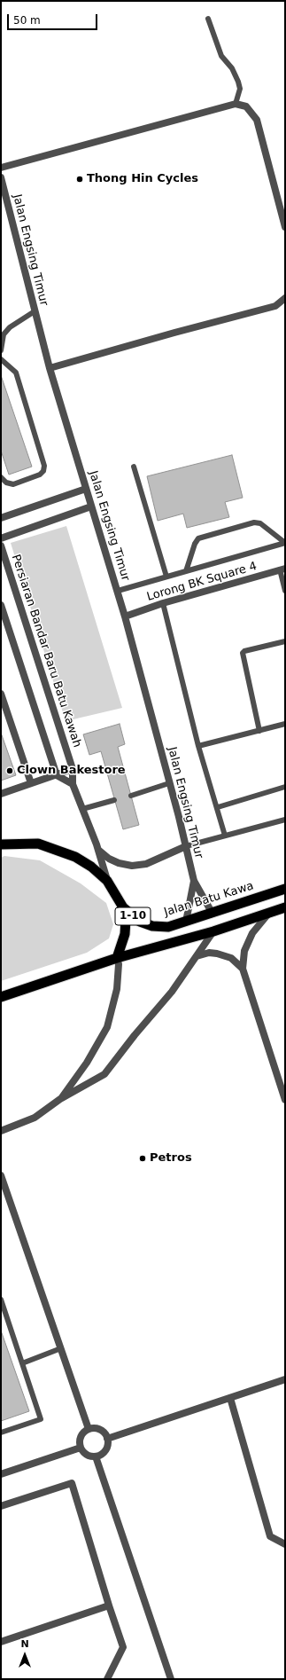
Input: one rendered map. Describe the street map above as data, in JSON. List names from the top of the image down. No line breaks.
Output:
{"streets":{"highway":["Jalan Batu Kawa","1-10"],"street":["Jalan Engsing Timur","Lorong BK Square 4","Persiaran Bandar Baru Batu Kawah"]},"crossings":[["Jalan Engsing Timur","Lorong BK Square 4"],["Jalan Engsing Timur","Jalan Batu Kawa"],["Persiaran Bandar Baru Batu Kawah","Jalan Batu Kawa"]],"places":["Thong Hin Cycles","Clown Bakestore","Petros"],"scale_bar":"50 m","north":"top"}
